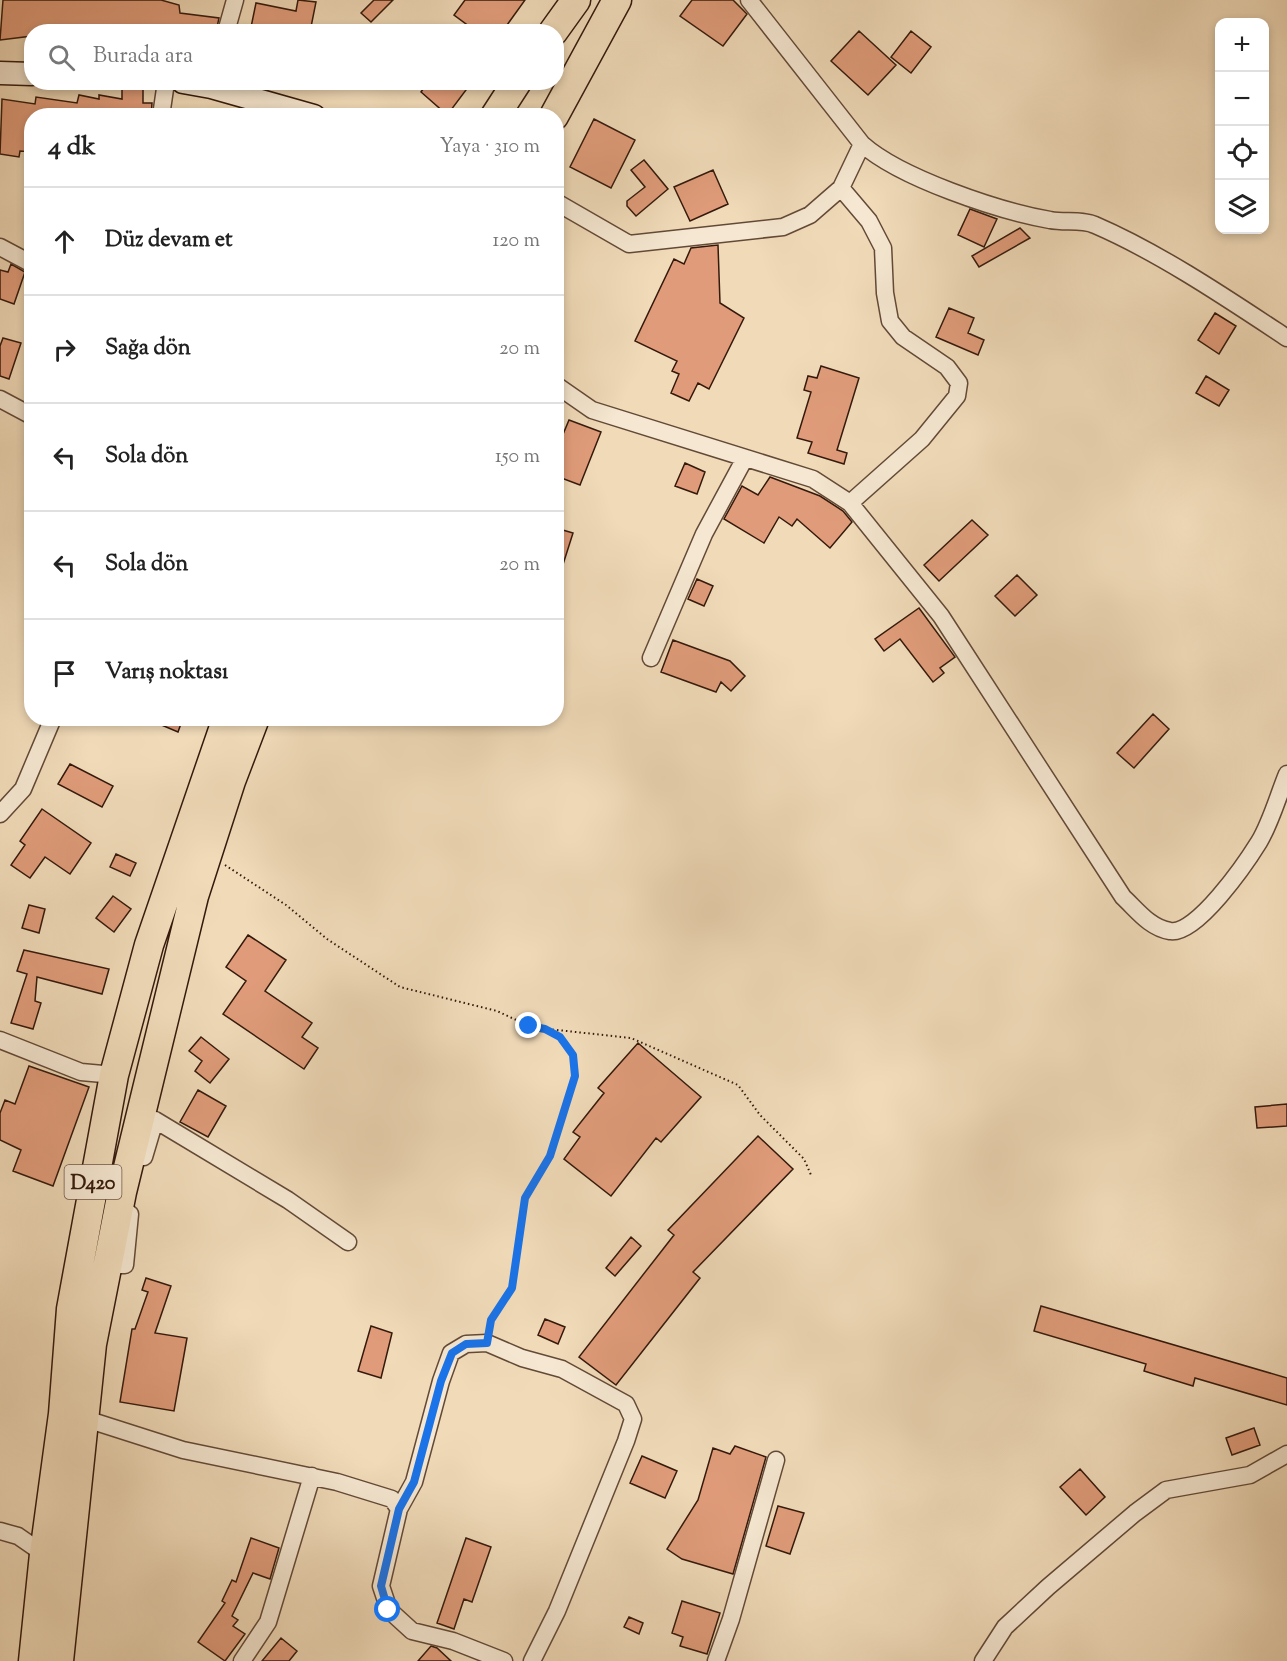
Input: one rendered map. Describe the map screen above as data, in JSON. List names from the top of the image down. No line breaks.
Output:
{"streets":{"highway":["D420"]},"page":{"map_buttons":["+","−"],"search":"Burada ara","heading":["4 dk","Yaya · 310 m"],"list":[["Düz devam et","120 m"],["Sağa dön","20 m"],["Sola dön","150 m"],["Sola dön","20 m"],"Varış noktası"]}}
